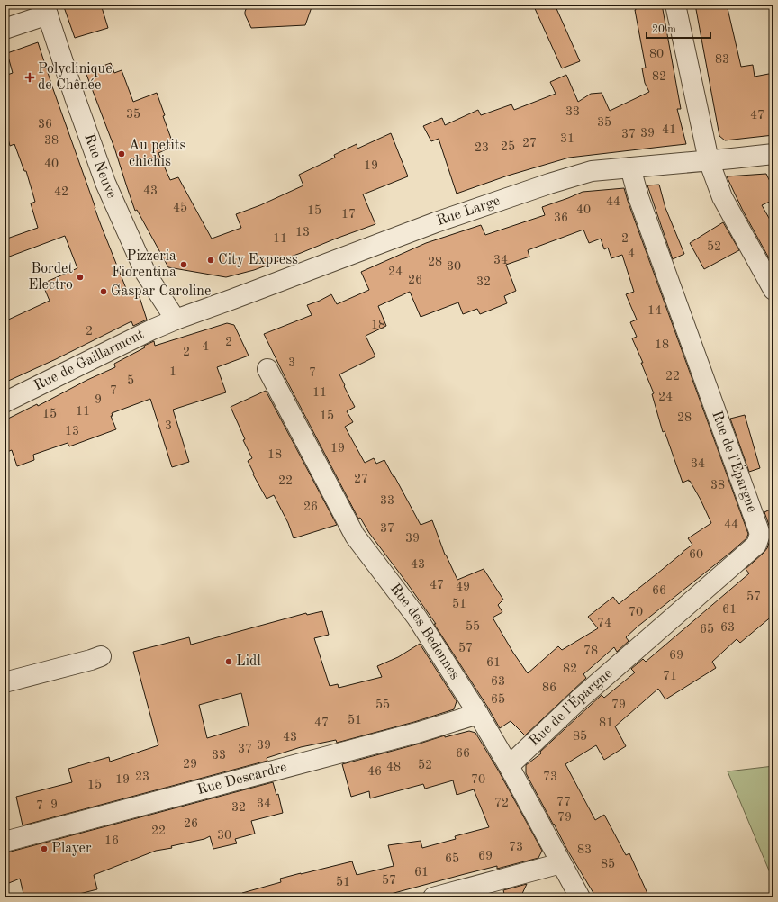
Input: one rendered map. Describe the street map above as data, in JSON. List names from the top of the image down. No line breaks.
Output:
{"streets":{"street":["Rue Neuve","Rue Large","Rue de Gaillarmont","Rue de l'Épargne","Rue des Bedennes","Rue Descardre"]},"crossings":[["Rue Neuve","Rue Large"],["Rue Neuve","Rue de Gaillarmont"],["Rue Large","Rue de Gaillarmont"],["Rue Large","Rue de l'Épargne"],["Rue de l'Épargne","Rue des Bedennes"],["Rue des Bedennes","Rue Descardre"]],"places":{"health":["Polyclinique de Chênée"],"other":["Au petits chichis","City Express","Pizzeria Fiorentina","Bordet Electro","Gaspar Caroline","Lidl","Player"]},"house_numbers":["80","83","82","33","35","47","35","36","41","39","37","31","38","27","25","23","40","19","43","42","44","45","40","15","17","36","13","11","2","52","4","34","28","30","24","26","32","14","18","2","2","18","4","2","3","1","7","22","5","7","11","24","9","11","15","15","28","3","13","19","18","34","27","22","38","33","26","44","37","39","60","43","47","49","66","57","51","61","70","74","55","63","65","57","78","69","61","82","71","63","86","65","55","79","51","47","81","85","43","39","37","66","33","29","52","48","46","23","73","19","70","15","77","72","34","9","7","32","79","26","22","30","16","73","83","69","65","85","61","57","51"],"scale_bar":"20 m"}
